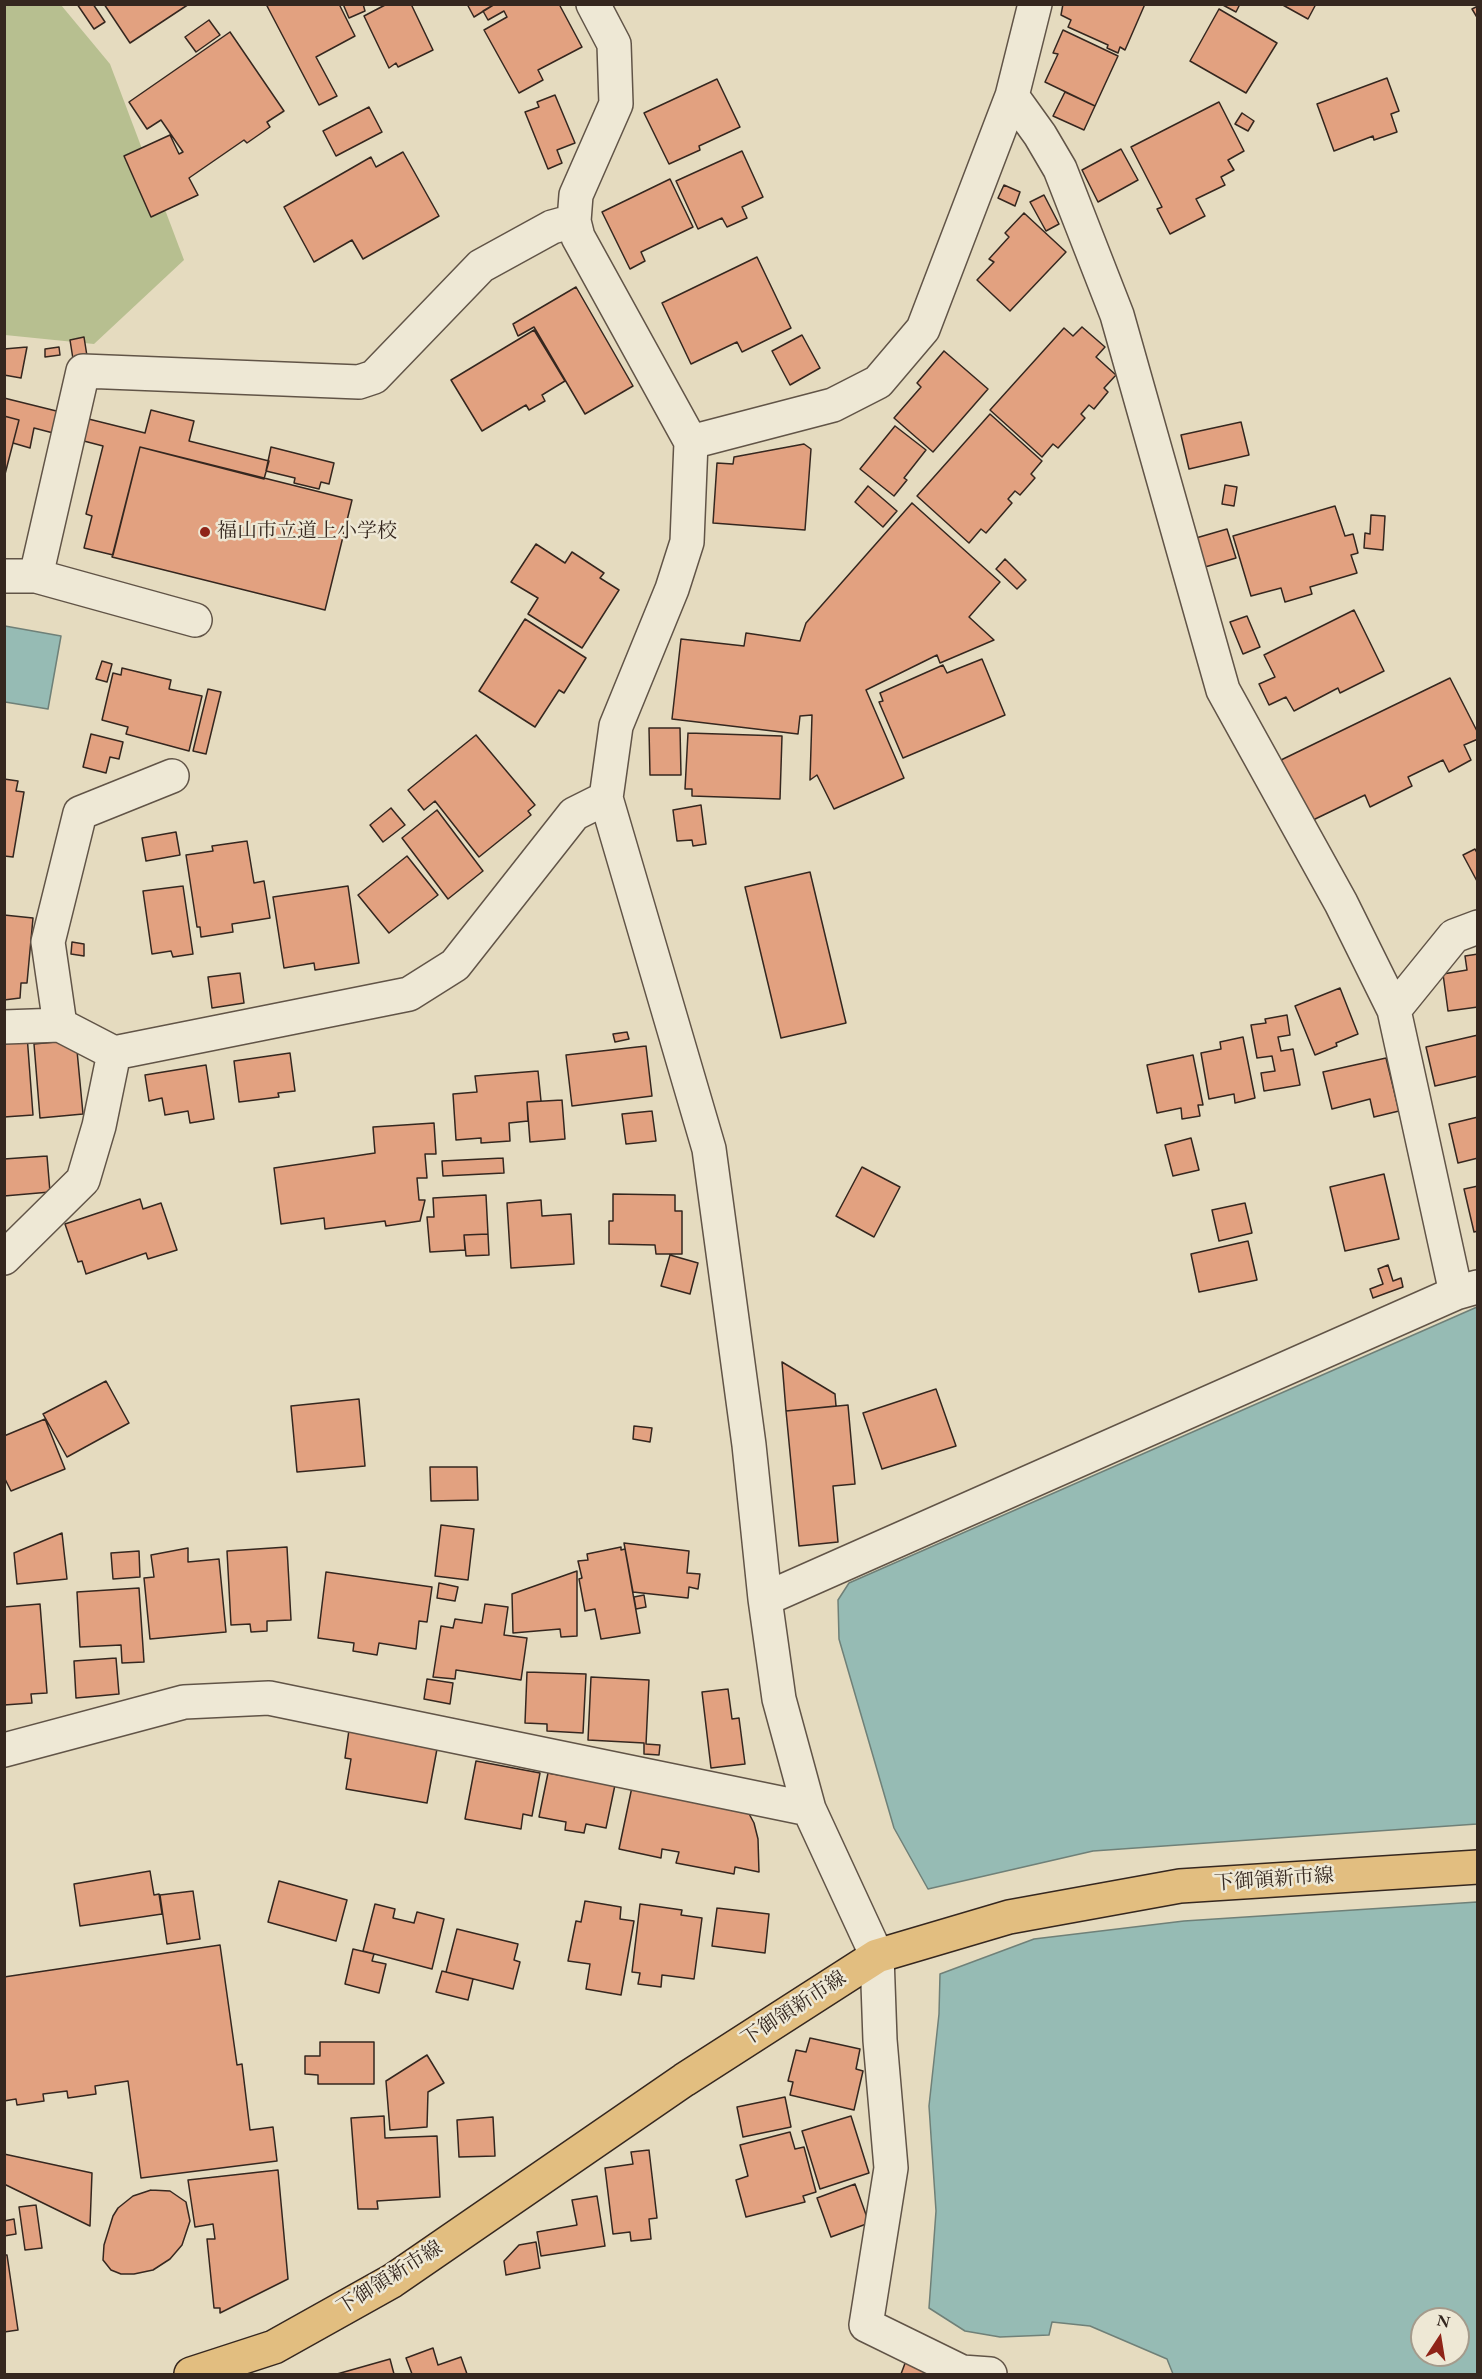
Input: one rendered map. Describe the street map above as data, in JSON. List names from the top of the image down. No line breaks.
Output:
{"streets":{"main road":["下御領新市線"]},"places":["福山市立道上小学校"],"north":"top"}
